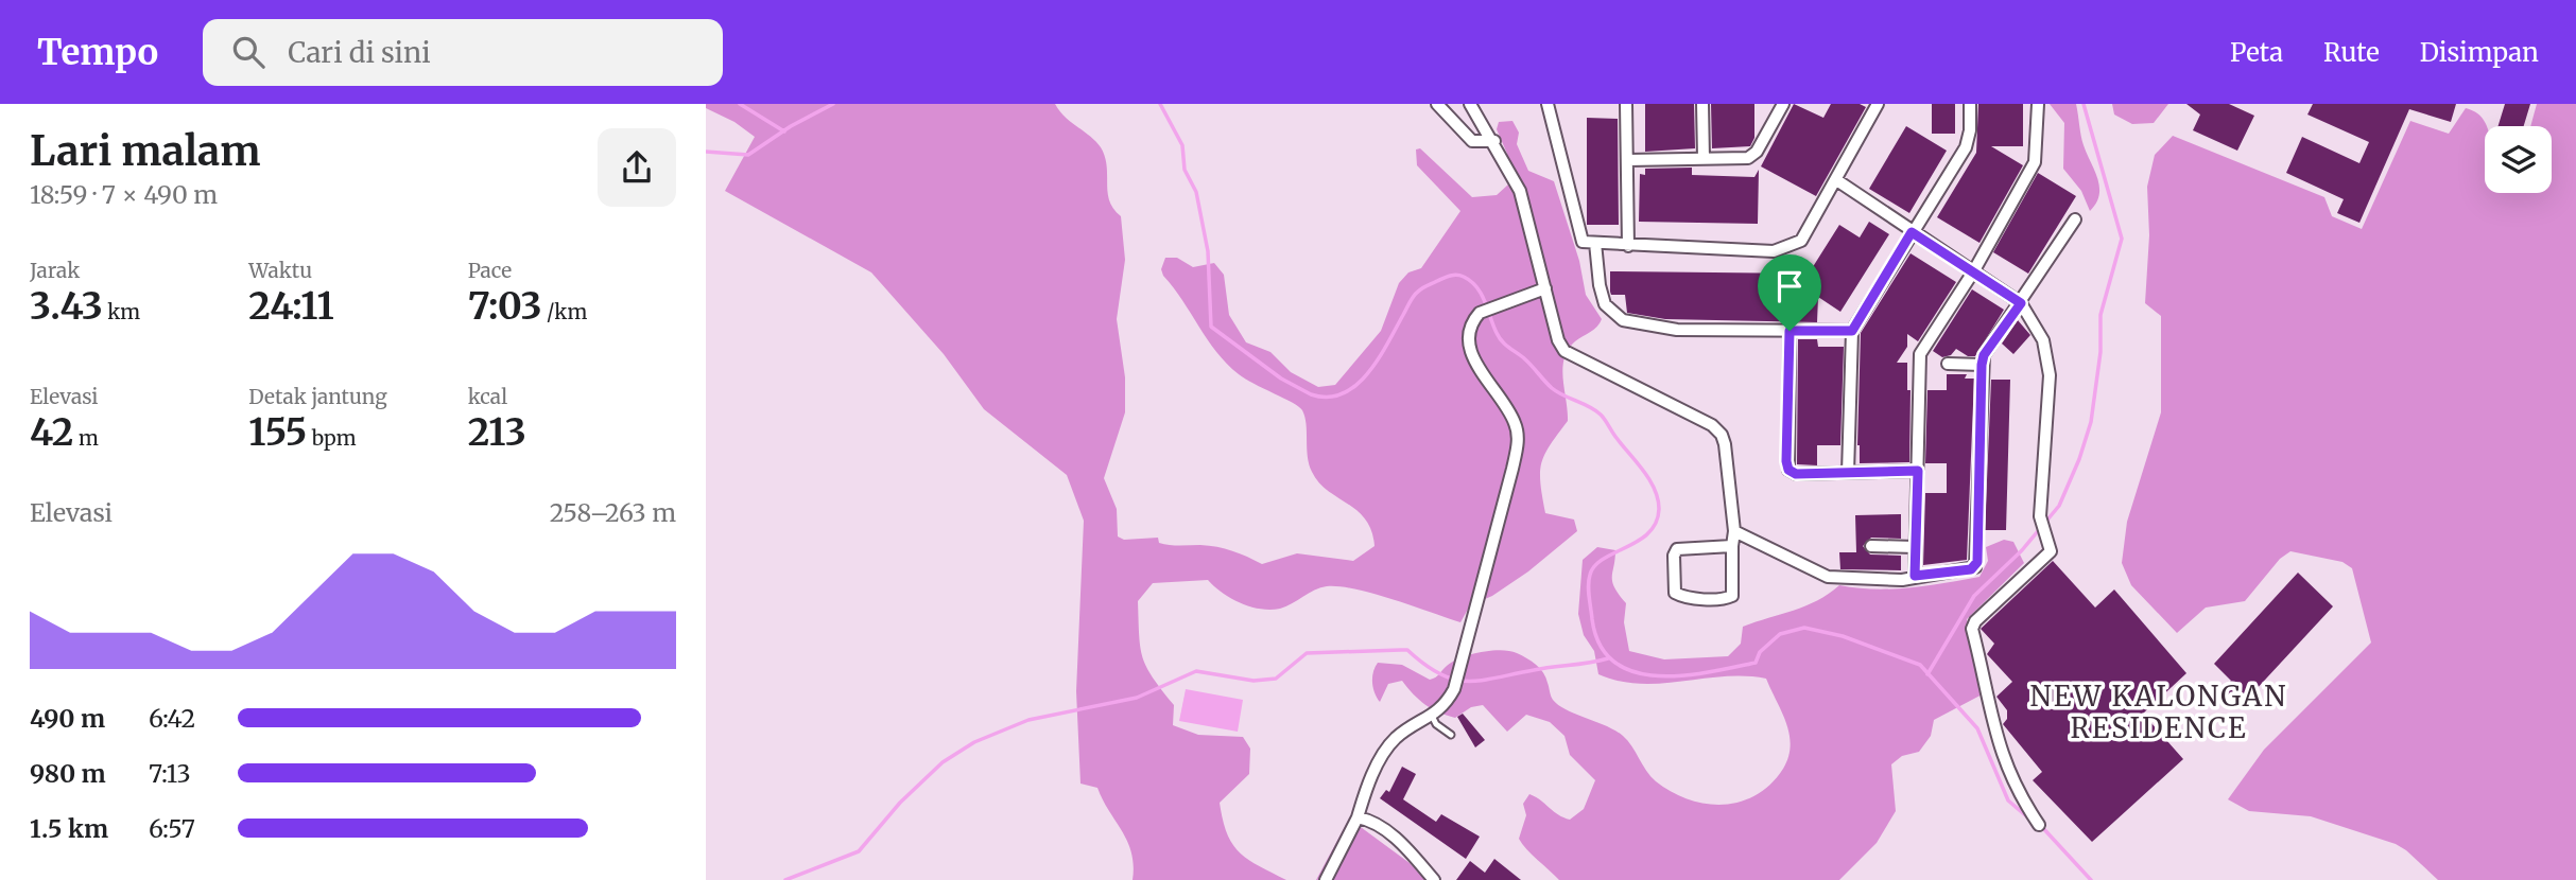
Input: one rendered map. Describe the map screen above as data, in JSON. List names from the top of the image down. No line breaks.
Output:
{"districts":["NEW KALONGAN RESIDENCE"],"page":{"header":"Tempo","search":"Cari di sini","nav":["Peta","Rute","Disimpan"],"heading":["Lari malam","18:59 · 7 × 490 m"],"stats":[["Jarak","3.43 km"],["Waktu","24:11"],["Pace","7:03 /km"],["Elevasi","42 m"],["Detak jantung","155 bpm"],["kcal","213"]],"chart":["Elevasi","258–263 m"],"list":[{"name":"490 m","note":"6:42"},{"name":"980 m","note":"7:13"},{"name":"1.5 km","note":"6:57"}]}}
